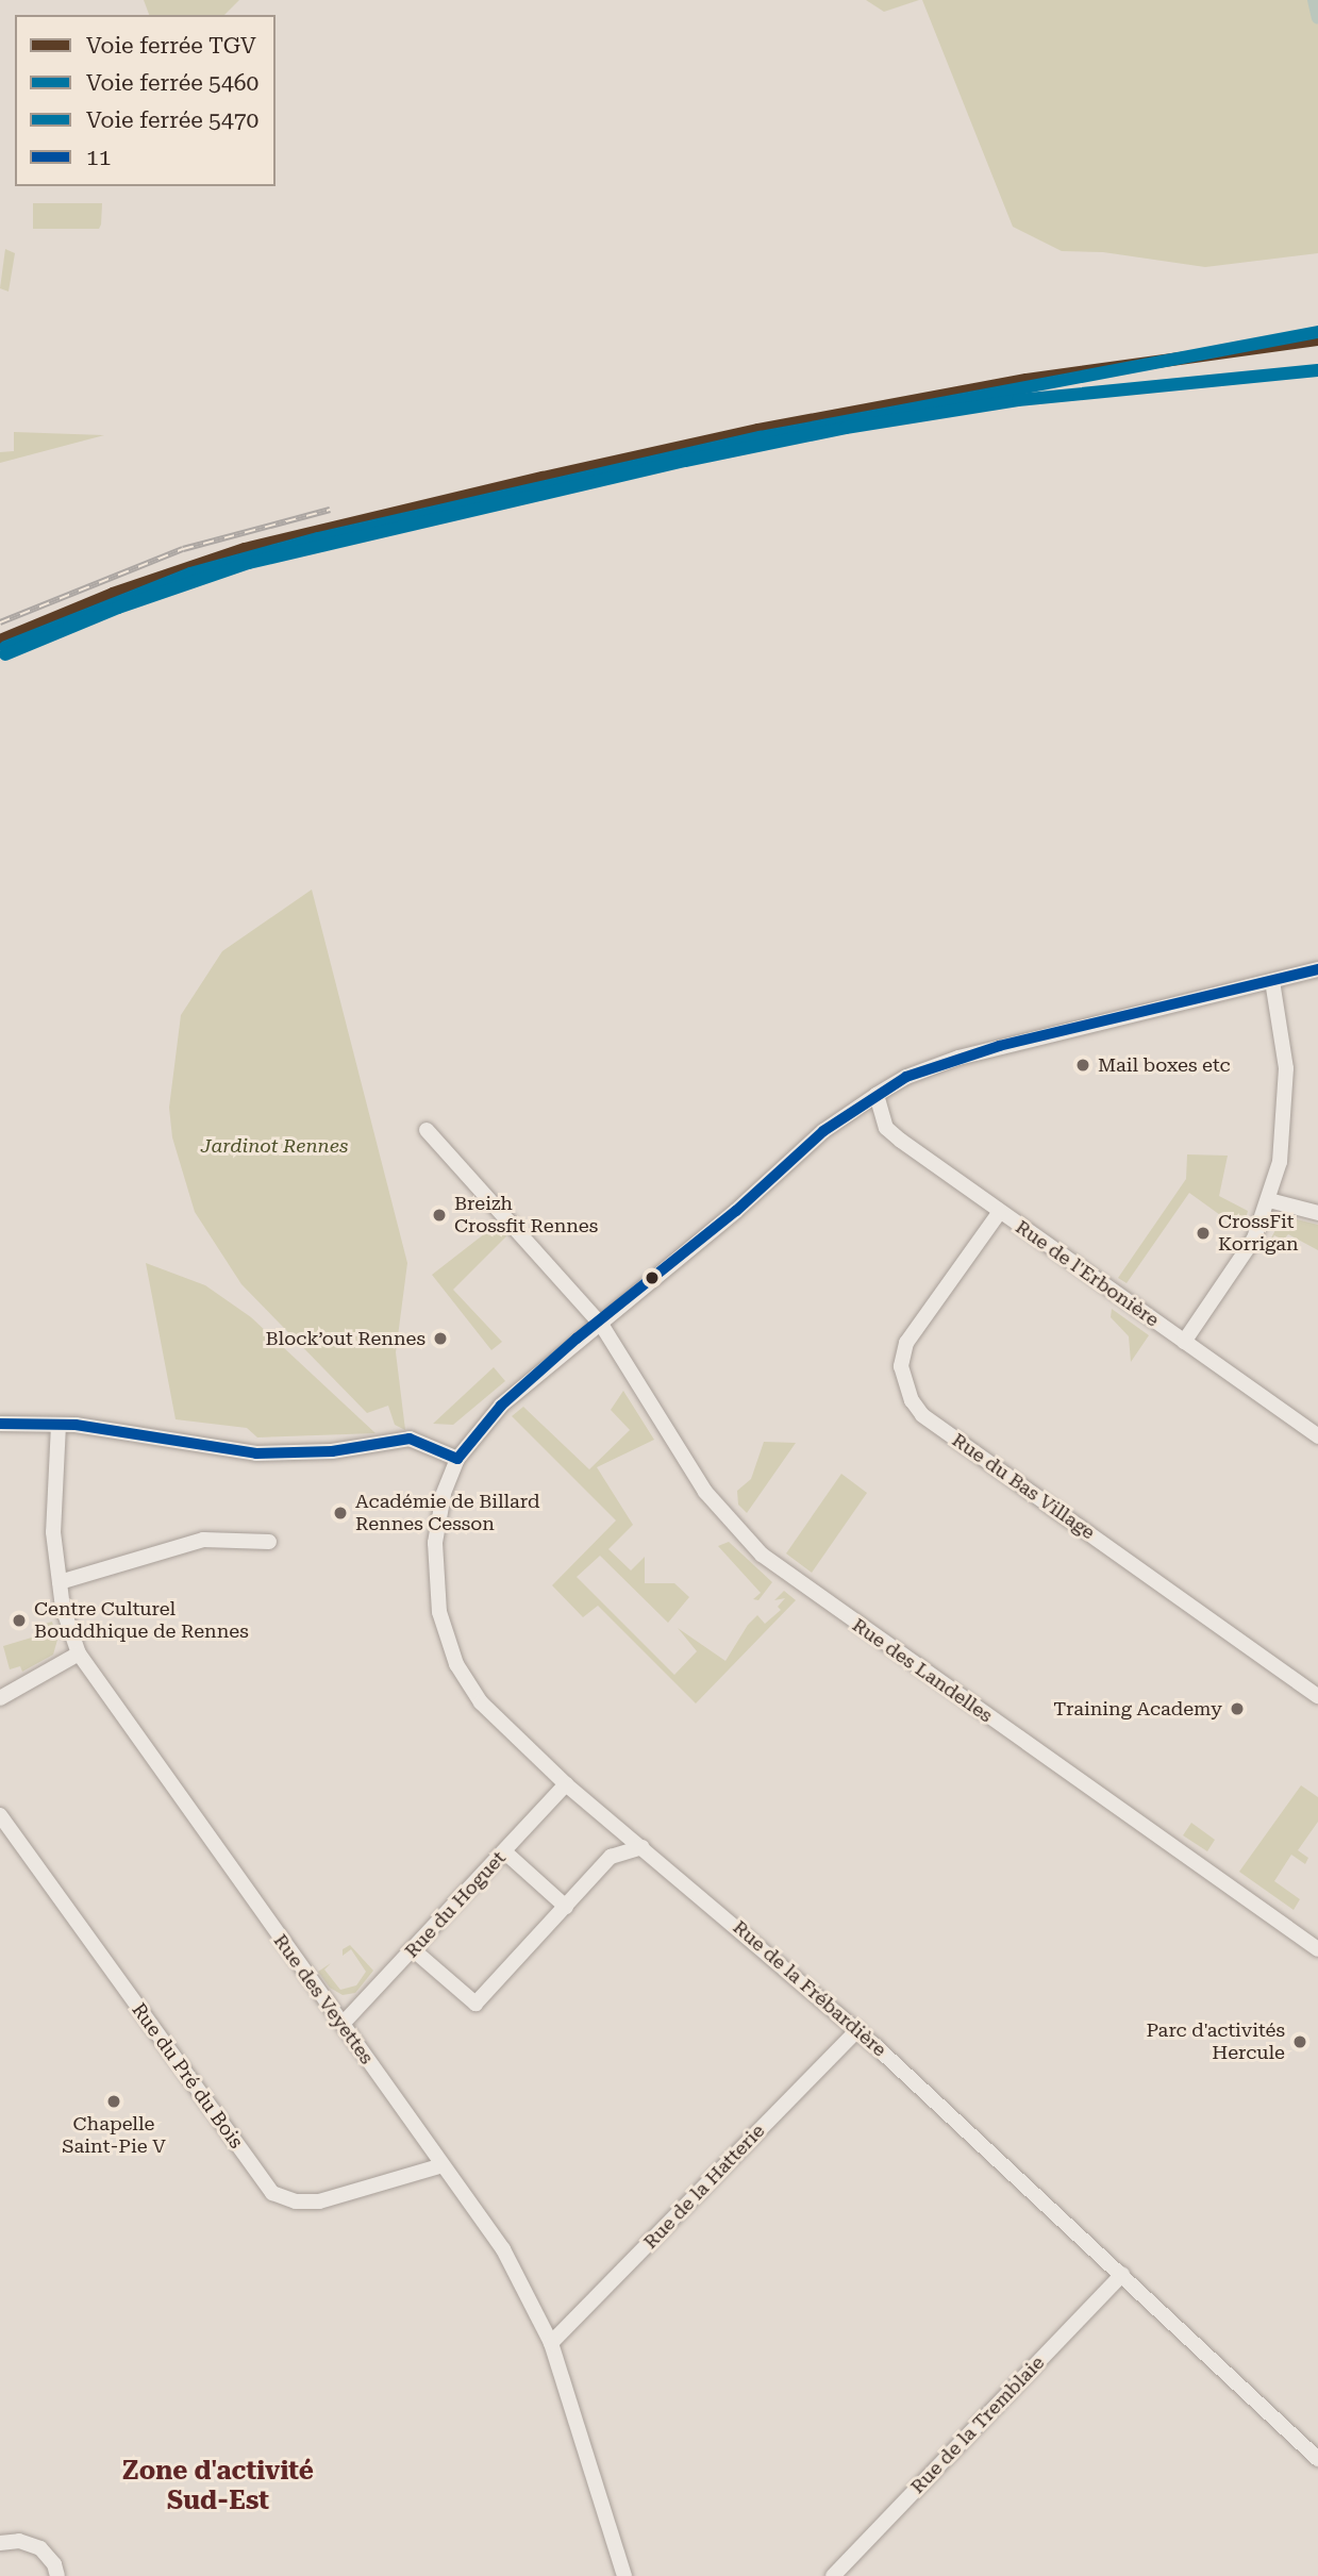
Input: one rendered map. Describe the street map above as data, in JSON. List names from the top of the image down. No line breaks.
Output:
{"streets":{"street":["Rue de l'Erbonière","Rue du Bas Village","Rue des Landelles","Rue du Hoguet","Rue de la Frébardière","Rue des Veyettes","Rue du Pré du Bois","Rue de la Hatterie","Rue de la Tremblaie"]},"crossings":[["Rue de l'Erbonière","Rue du Bas Village"],["Rue de l'Erbonière","Rue de la Frébardière"],["Rue des Landelles","Rue de la Frébardière"],["Rue du Hoguet","Rue de la Frébardière"],["Rue du Hoguet","Rue des Veyettes"],["Rue de la Frébardière","Rue de la Hatterie"],["Rue de la Frébardière","Rue de la Tremblaie"],["Rue des Veyettes","Rue du Pré du Bois"],["Rue des Veyettes","Rue de la Hatterie"]],"districts":["Zone d'activité Sud-Est"],"parks":["Jardinot Rennes"],"places":["Mail boxes etc","Breizh Crossfit Rennes","CrossFit Korrigan","Block’out Rennes","Académie de Billard Rennes Cesson","Centre Culturel Bouddhique de Rennes","Training Academy","Parc d'activités Hercule","Chapelle Saint-Pie V"],"lines":["rail line 5460","rail line TGV","rail line 5470","transit line 11"],"legend":["Voie ferrée TGV","Voie ferrée 5460","Voie ferrée 5470","11"]}
